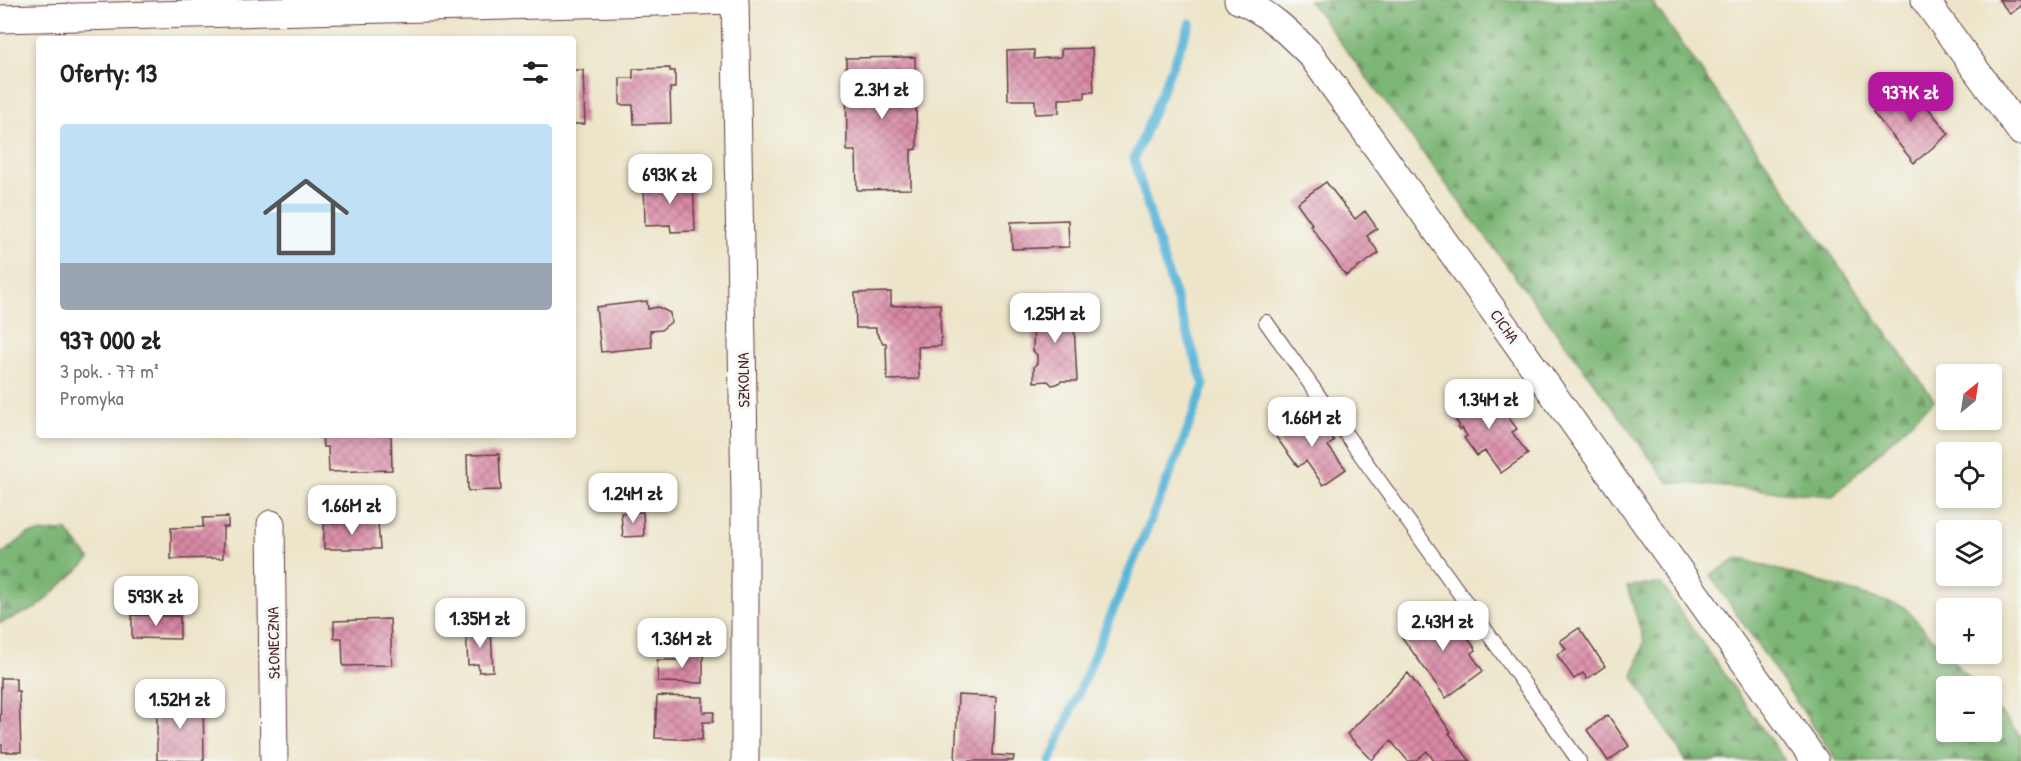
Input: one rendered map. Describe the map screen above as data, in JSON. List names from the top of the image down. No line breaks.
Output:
{"streets":{"street":["CICHA","SZKOLNA","SŁONECZNA"]},"north":"top right","page":{"heading":"Oferty: 13","price":["2.3M zł","937K zł","693K zł","1.25M zł","1.34M zł","1.66M zł","1.24M zł","1.66M zł","593K zł","1.35M zł","2.43M zł","1.36M zł","1.52M zł"],"list":[{"name":"937 000 zł","note":"3 pok. · 77 m² · Promyka"}],"map_buttons":["+","−"]}}
